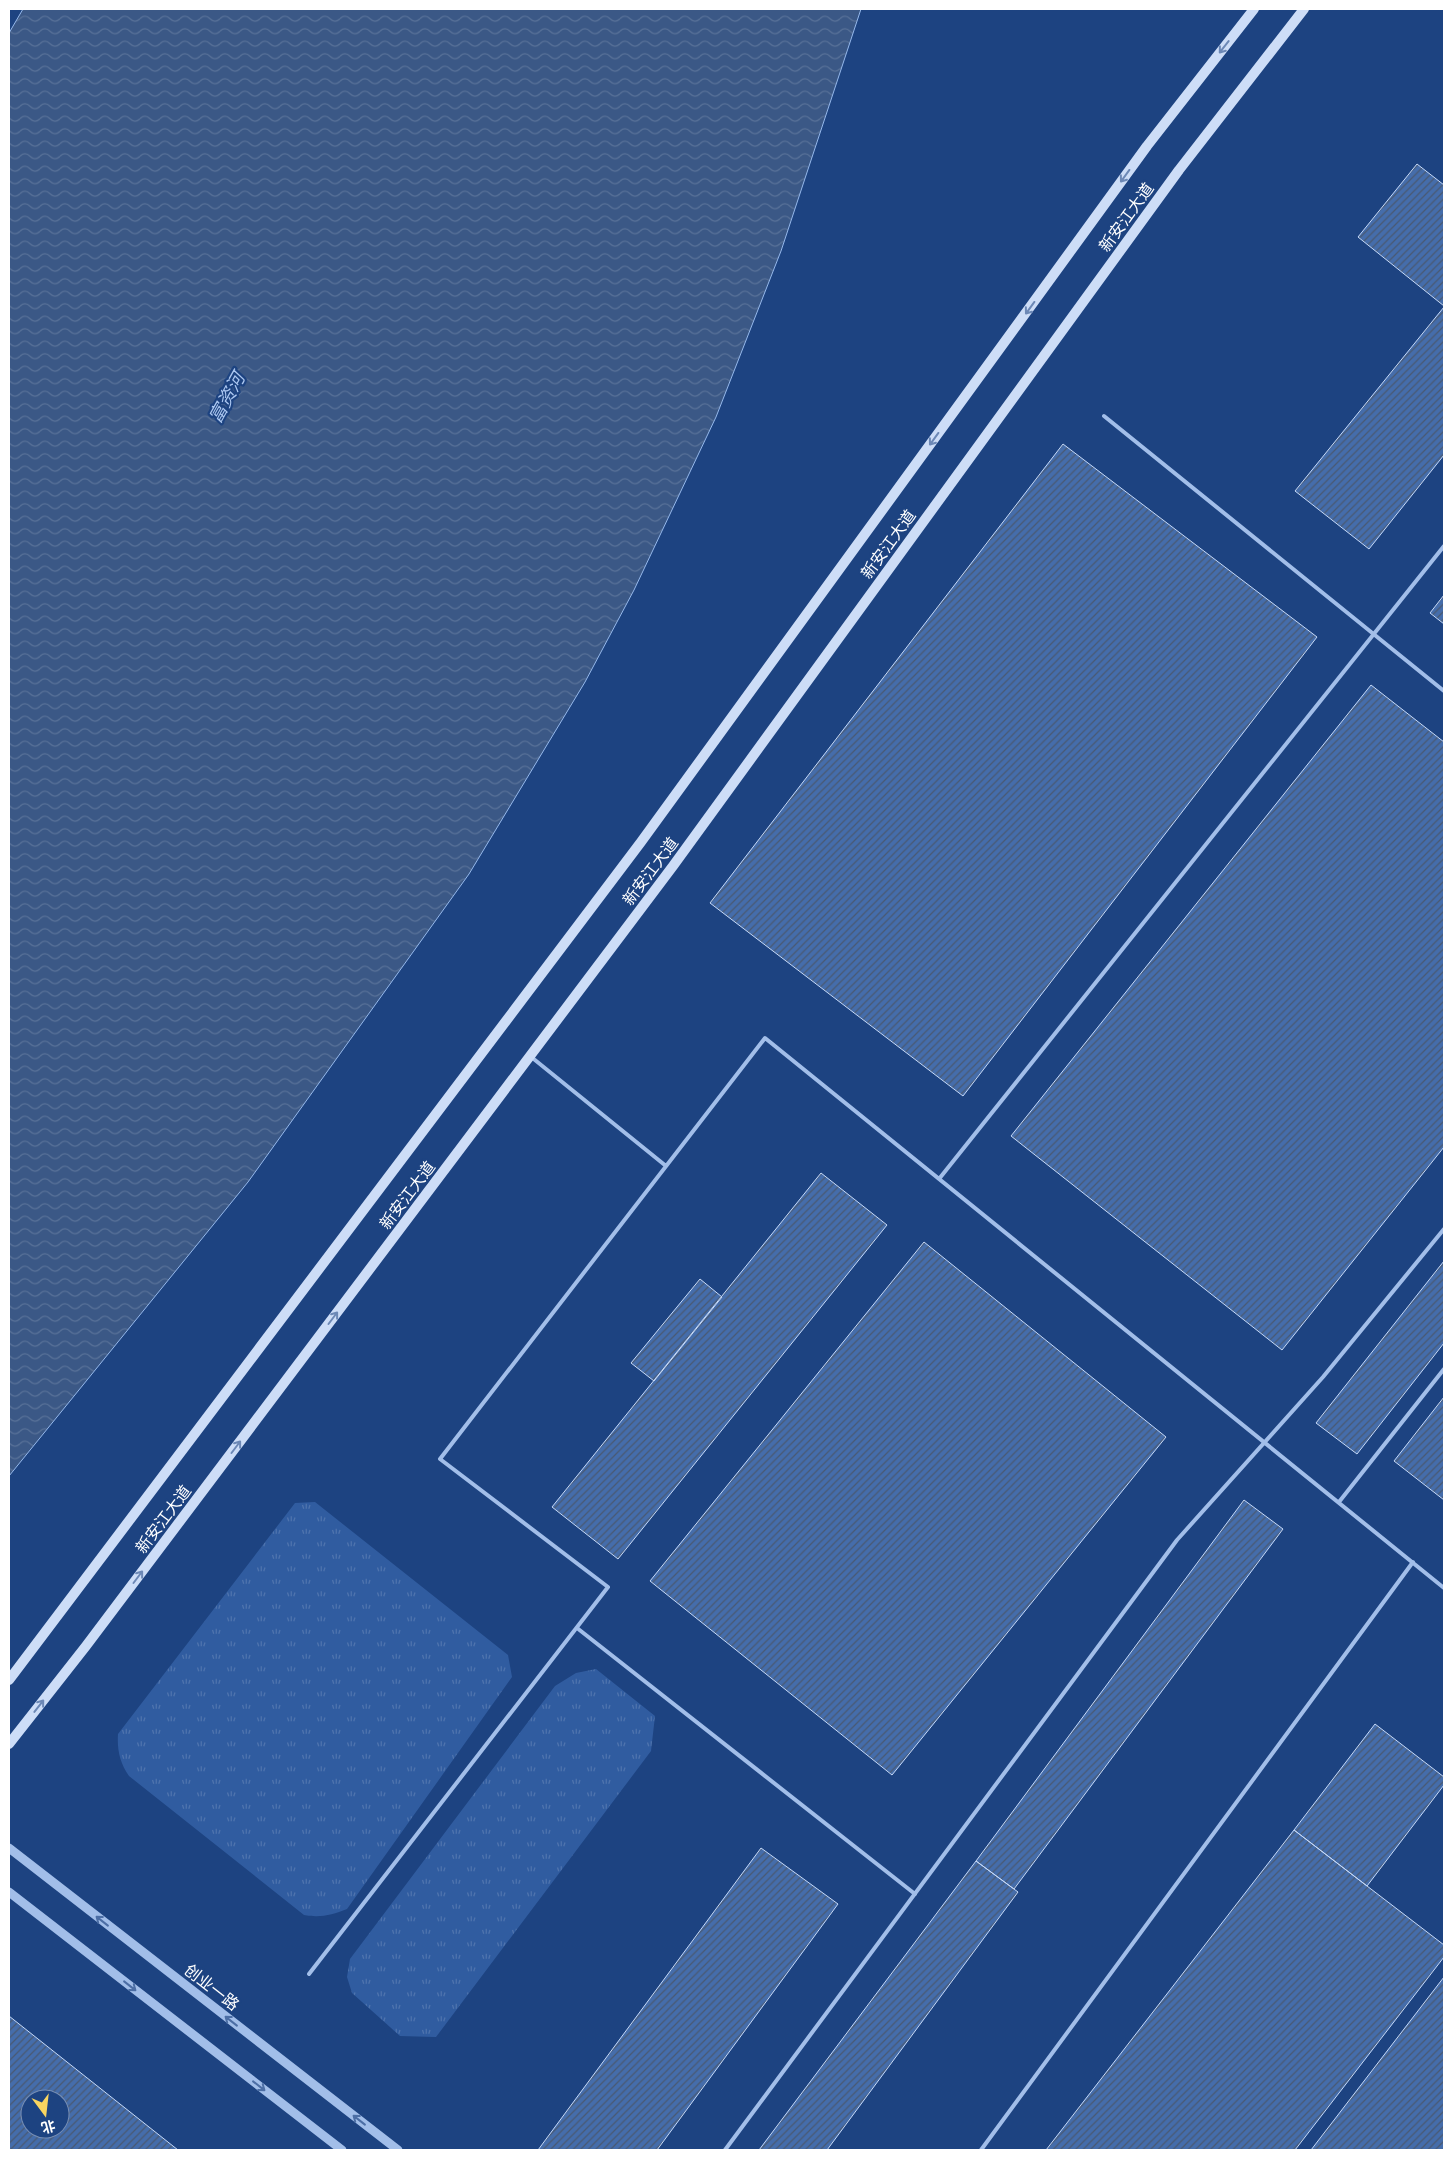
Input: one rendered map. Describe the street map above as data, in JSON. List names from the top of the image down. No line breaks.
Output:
{"streets":{"main road":["新安江大道"],"street":["创业一路"]},"water":["富资河"],"north":"bottom"}
